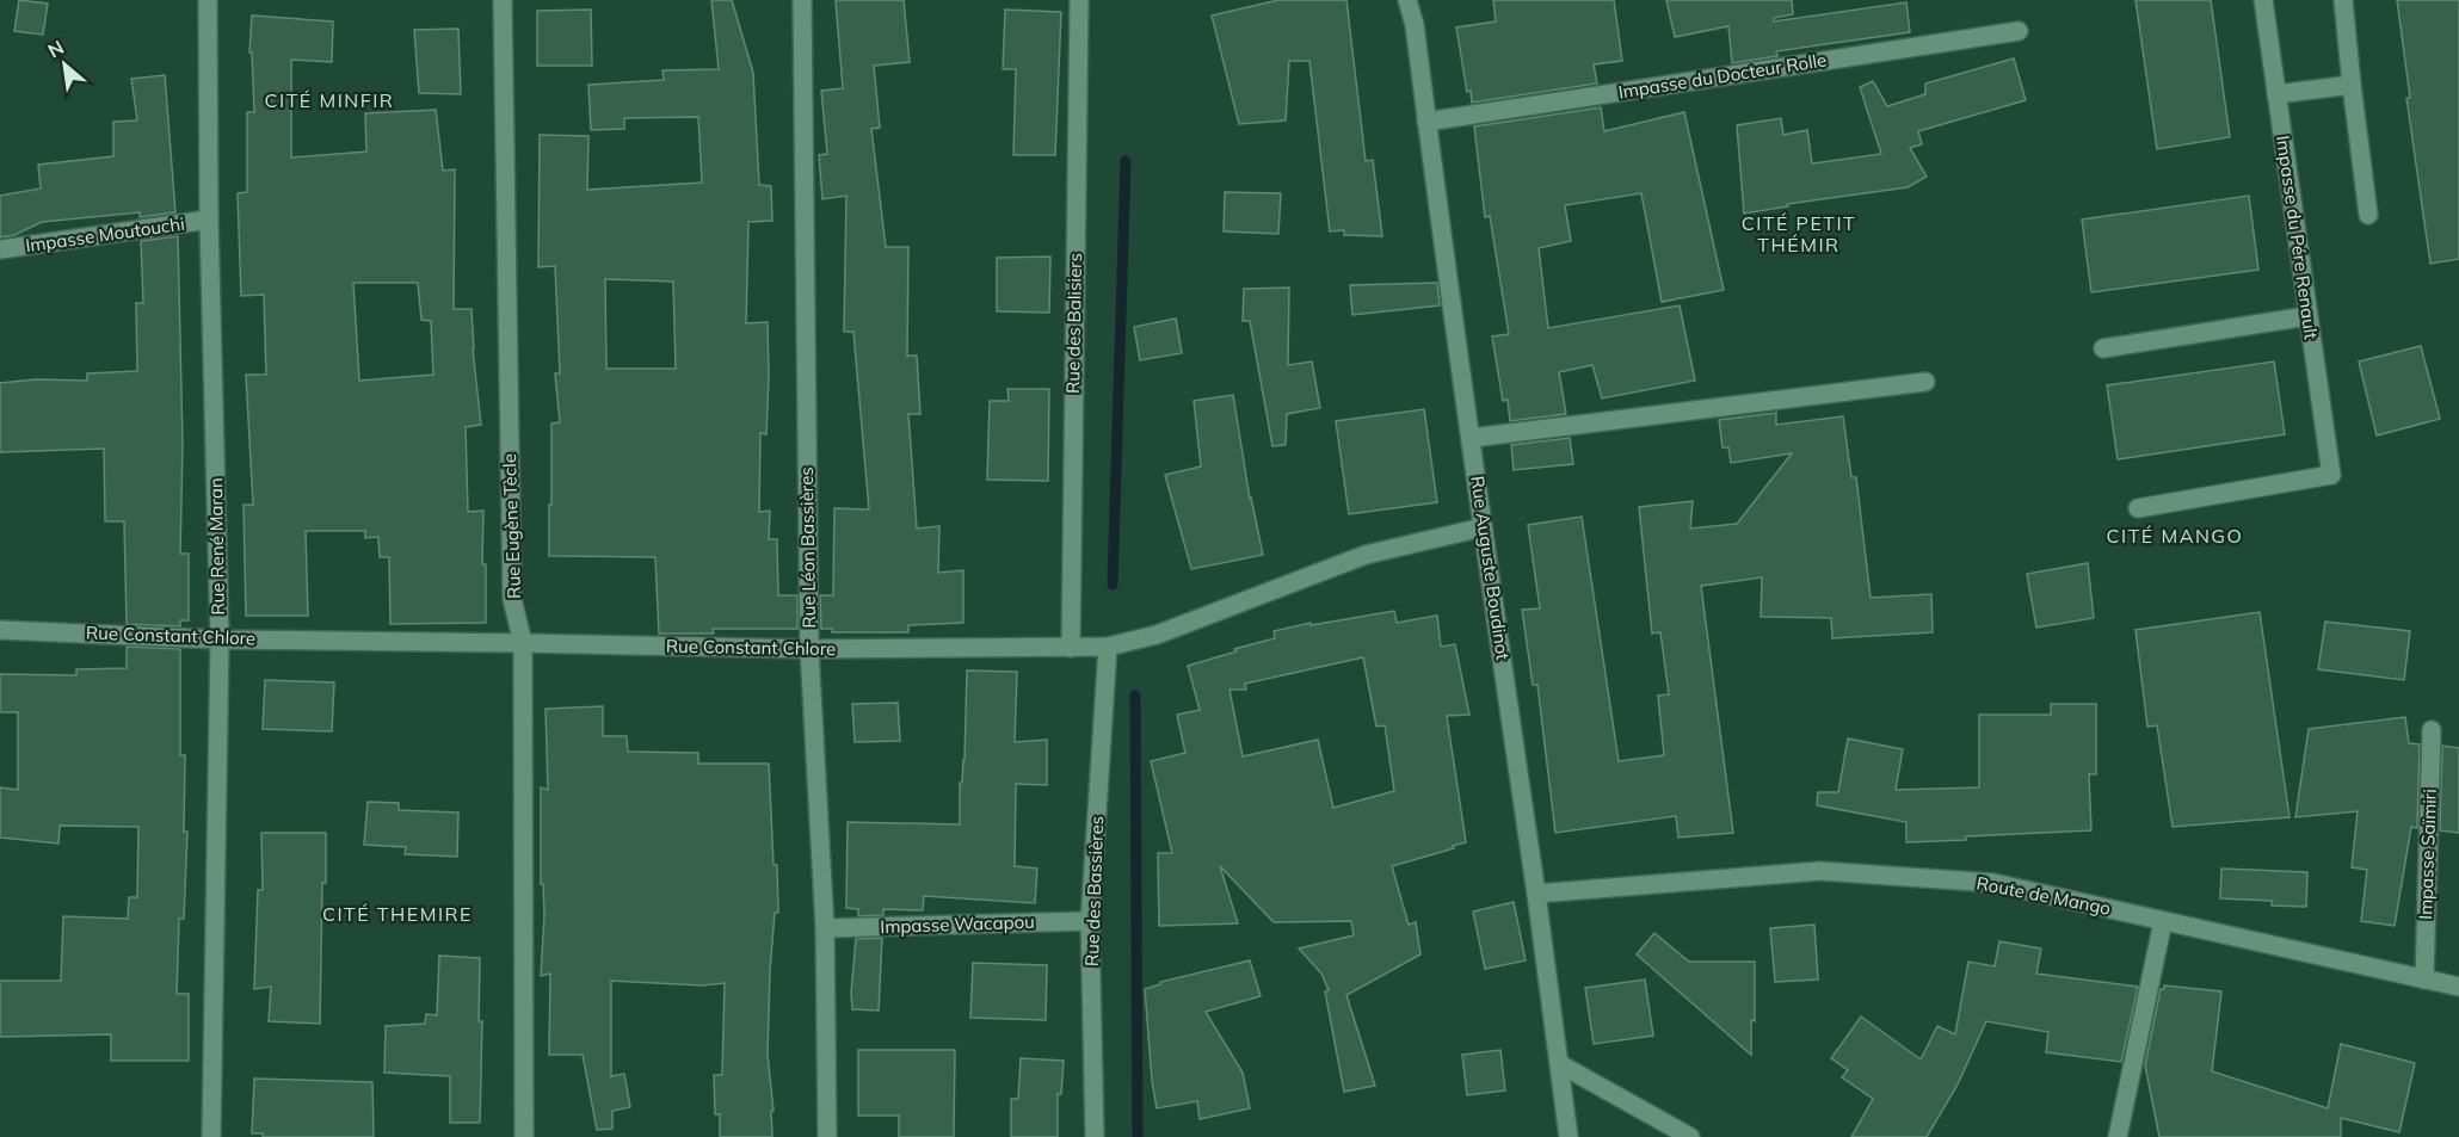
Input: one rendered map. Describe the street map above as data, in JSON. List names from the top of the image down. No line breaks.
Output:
{"streets":{"street":["Impasse du Docteur Rolle","Impasse Moutouchi","Impasse du Pére Renault","Rue des Balisiers","Rue Eugène Tècle","Rue René Maran","Rue Léon Bassières","Rue Auguste Boudinot","Rue Constant Chlore","Impasse Saïmiri","Rue des Bassières","Route de Mango","Impasse Wacapou"]},"crossings":[["Impasse du Docteur Rolle","Rue Auguste Boudinot"],["Impasse Moutouchi","Rue René Maran"],["Rue des Balisiers","Rue Constant Chlore"],["Rue Eugène Tècle","Rue Constant Chlore"],["Rue René Maran","Rue Constant Chlore"],["Rue Léon Bassières","Rue Constant Chlore"],["Rue Léon Bassières","Impasse Wacapou"],["Rue Auguste Boudinot","Rue Constant Chlore"],["Rue Auguste Boudinot","Route de Mango"],["Rue Constant Chlore","Rue des Bassières"],["Impasse Saïmiri","Route de Mango"],["Rue des Bassières","Impasse Wacapou"]],"districts":["CITÉ MINFIR","CITÉ PETIT THÉMIR","CITÉ MANGO","CITÉ THEMIRE"],"north":"top left"}
